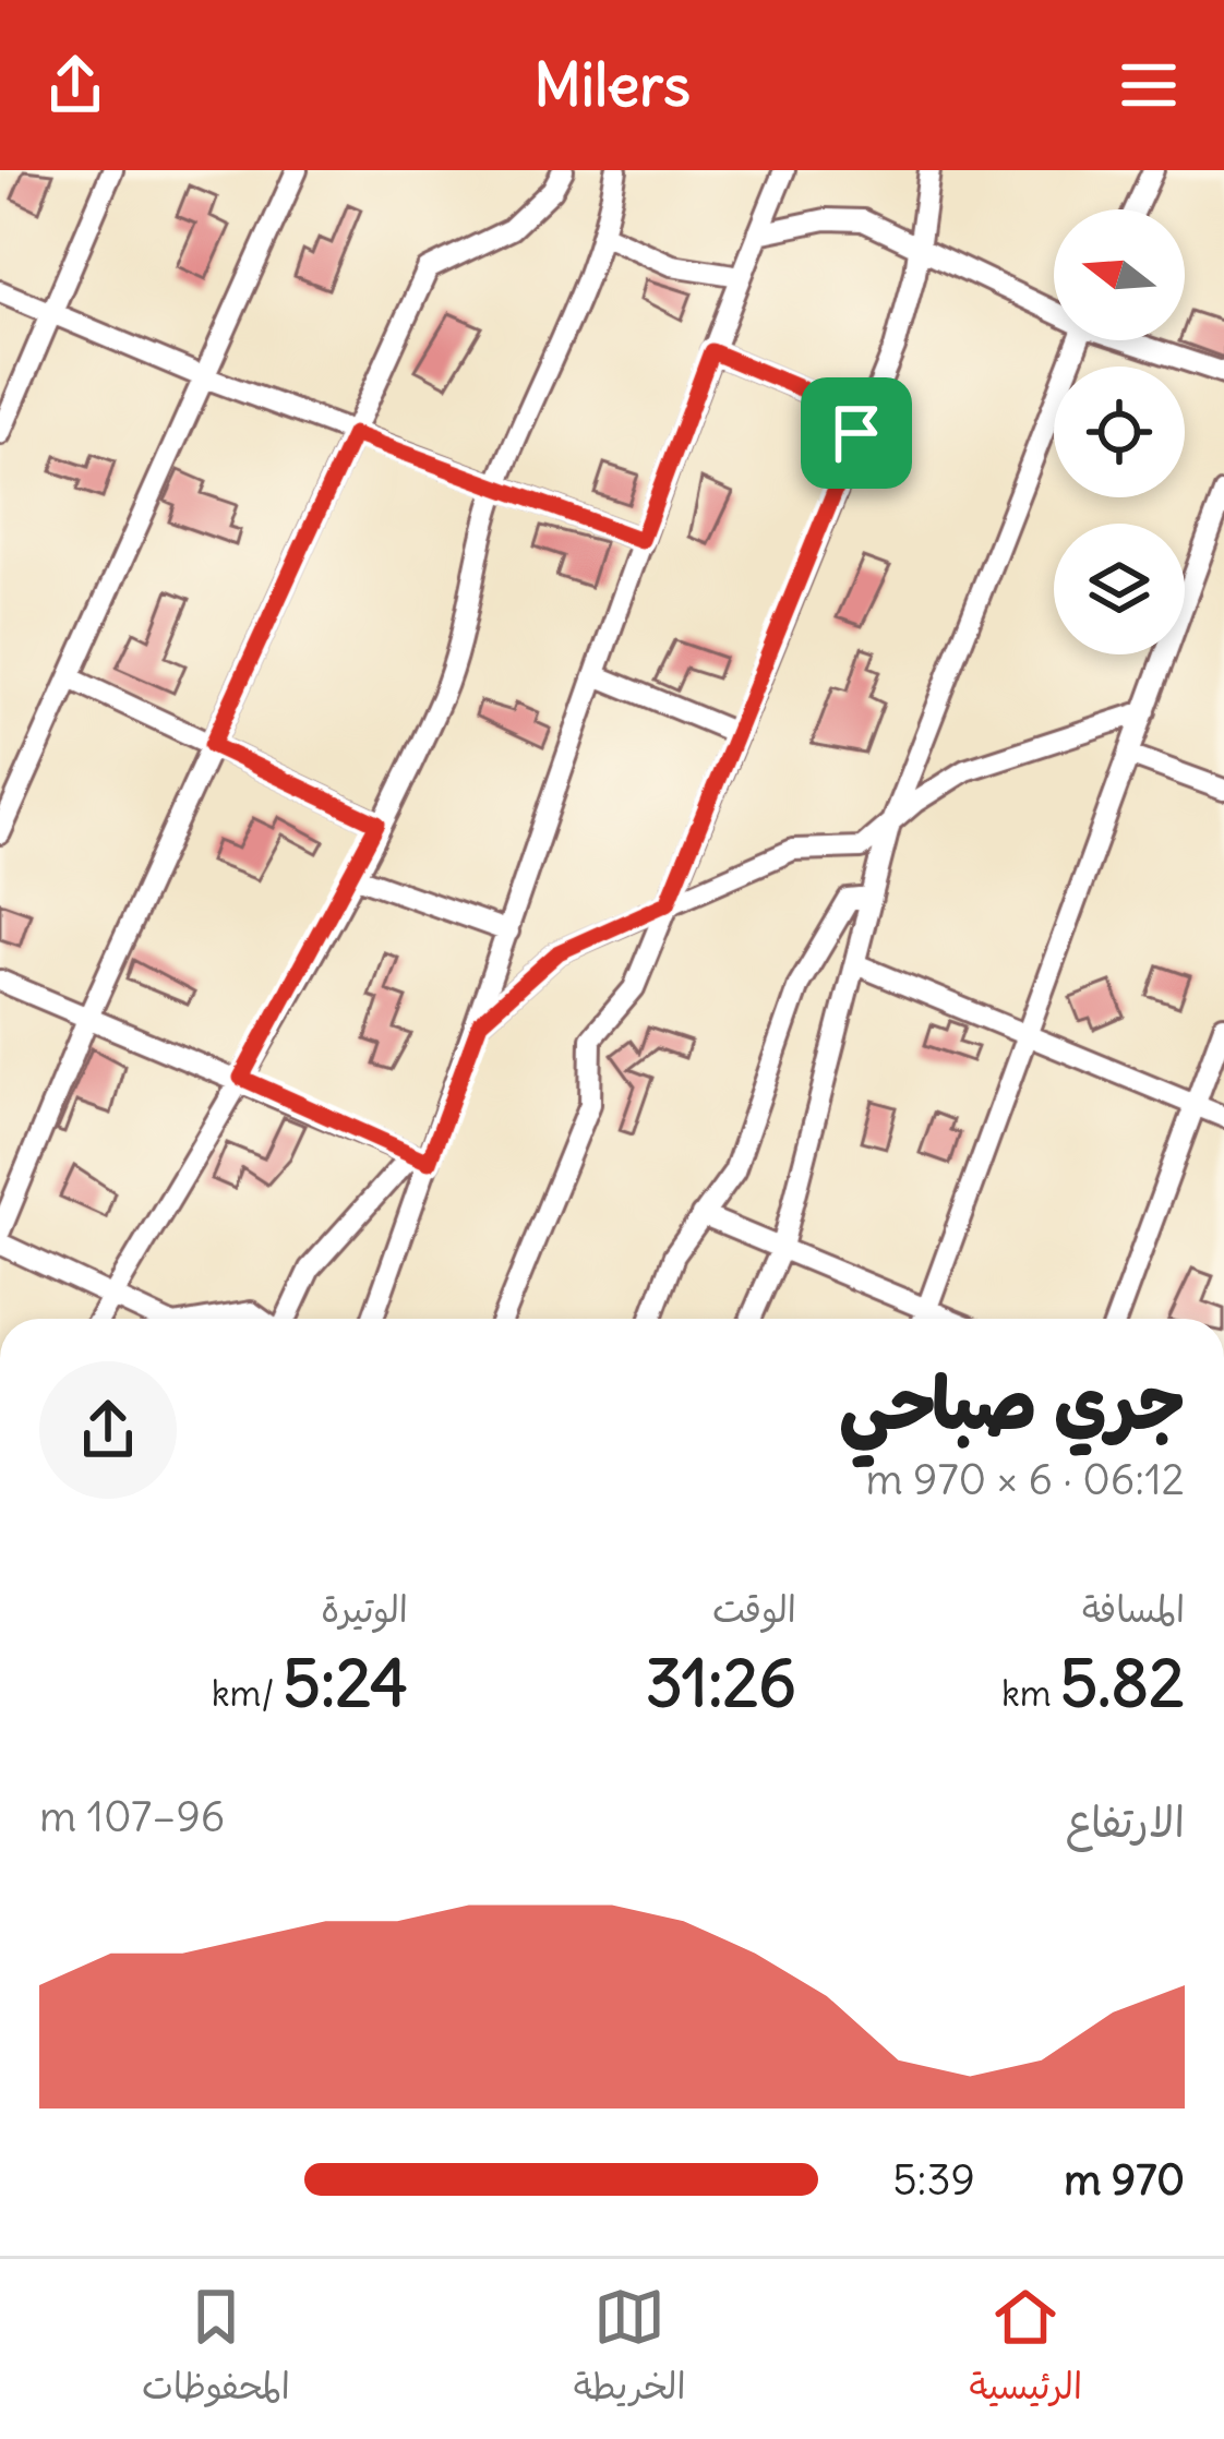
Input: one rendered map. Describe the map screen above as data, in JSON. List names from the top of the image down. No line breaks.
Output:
{"north":"left","page":{"header":"Milers","heading":["جري صباحي","06:12 · 6 × 970 m"],"stats":[["المسافة","5.82 km"],["الوقت","31:26"],["الوتيرة","5:24 /km"]],"chart":["الارتفاع","96–107 m"],"list":[{"name":"970 m","note":"5:39"}],"tabs":["الرئيسية","الخريطة","المحفوظات"]}}
